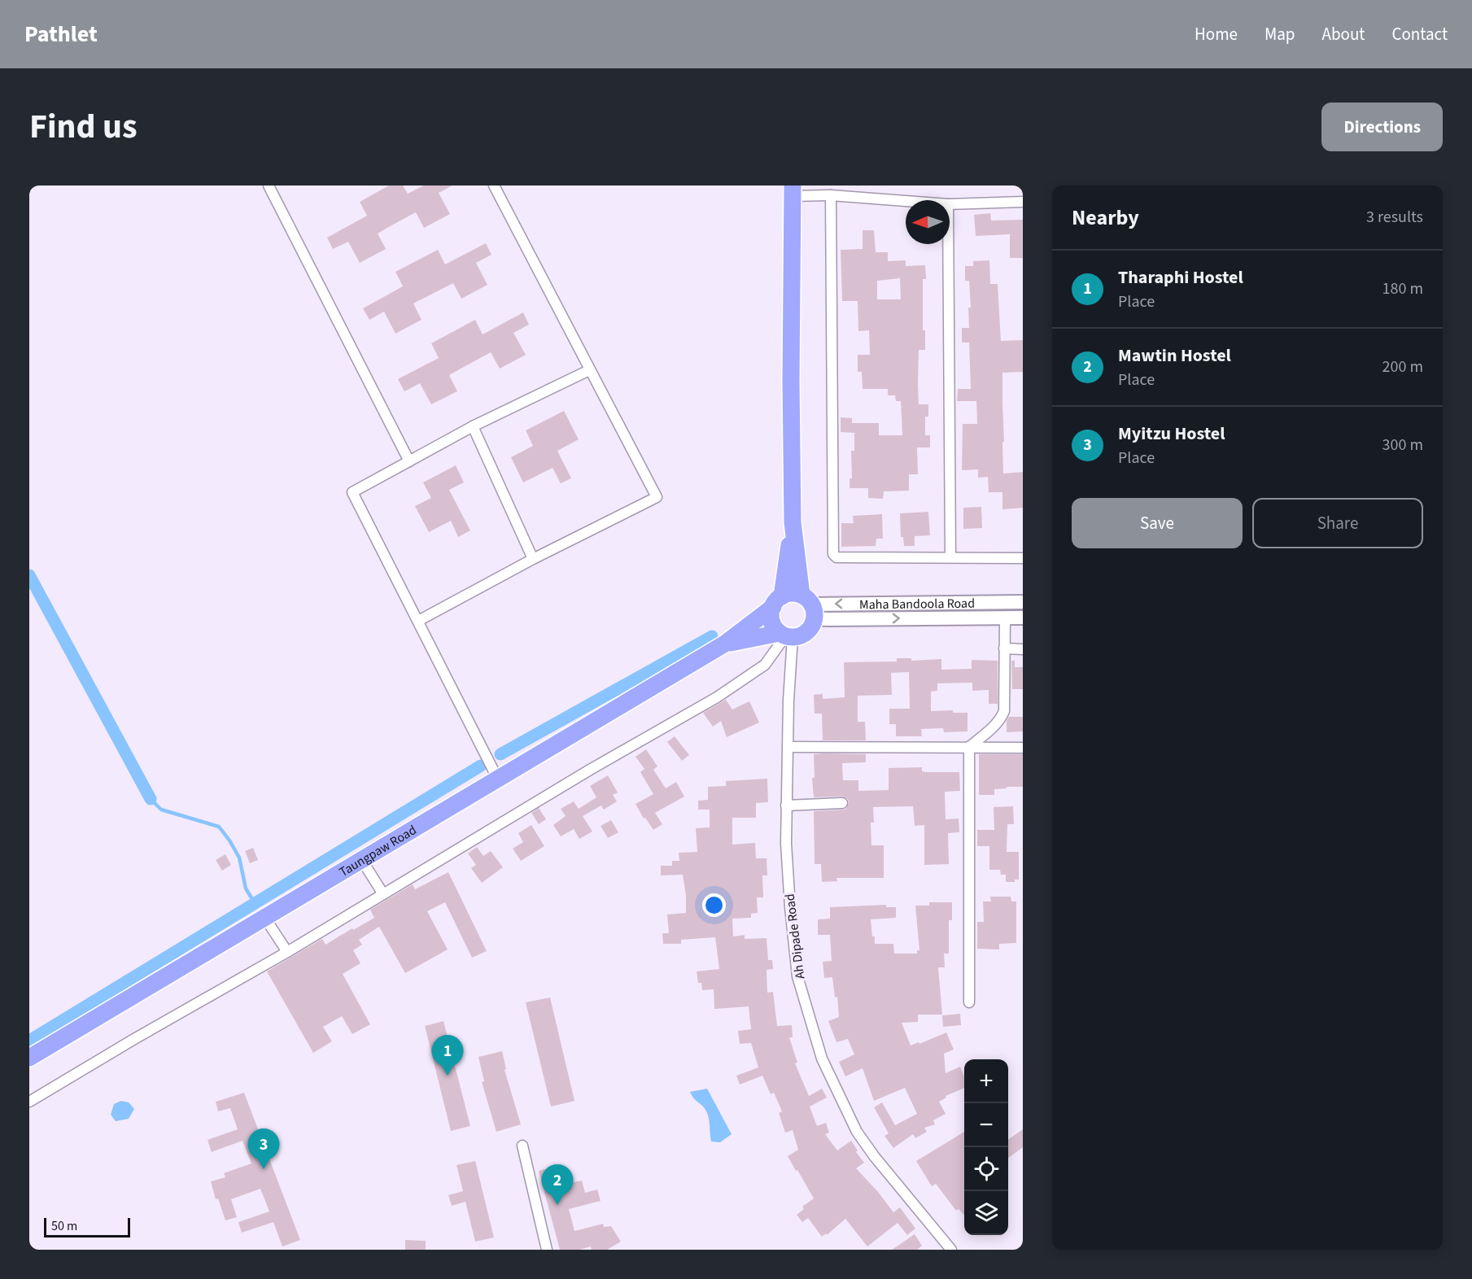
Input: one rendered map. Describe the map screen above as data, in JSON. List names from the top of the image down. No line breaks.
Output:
{"streets":{"highway":["Taungpaw Road"],"main road":["Maha Bandoola Road"],"street":["Ah Dipade Road"]},"crossings":[["Maha Bandoola Road","Taungpaw Road"],["Maha Bandoola Road","Ah Dipade Road"],["Taungpaw Road","Ah Dipade Road"]],"scale_bar":"50 m","north":"left","page":{"header":"Pathlet","nav":["Home","Map","About","Contact"],"title":"Find us","buttons":["Directions",["Save","Share"]],"heading":["Nearby","3 results"],"list":[{"mark":"1","name":"Tharaphi Hostel","note":"Place","value":"180 m"},{"mark":"2","name":"Mawtin Hostel","note":"Place","value":"200 m"},{"mark":"3","name":"Myitzu Hostel","note":"Place","value":"300 m"}],"pins":["1","3","2"],"map_buttons":["+","−"],"scale":"50 m"}}
